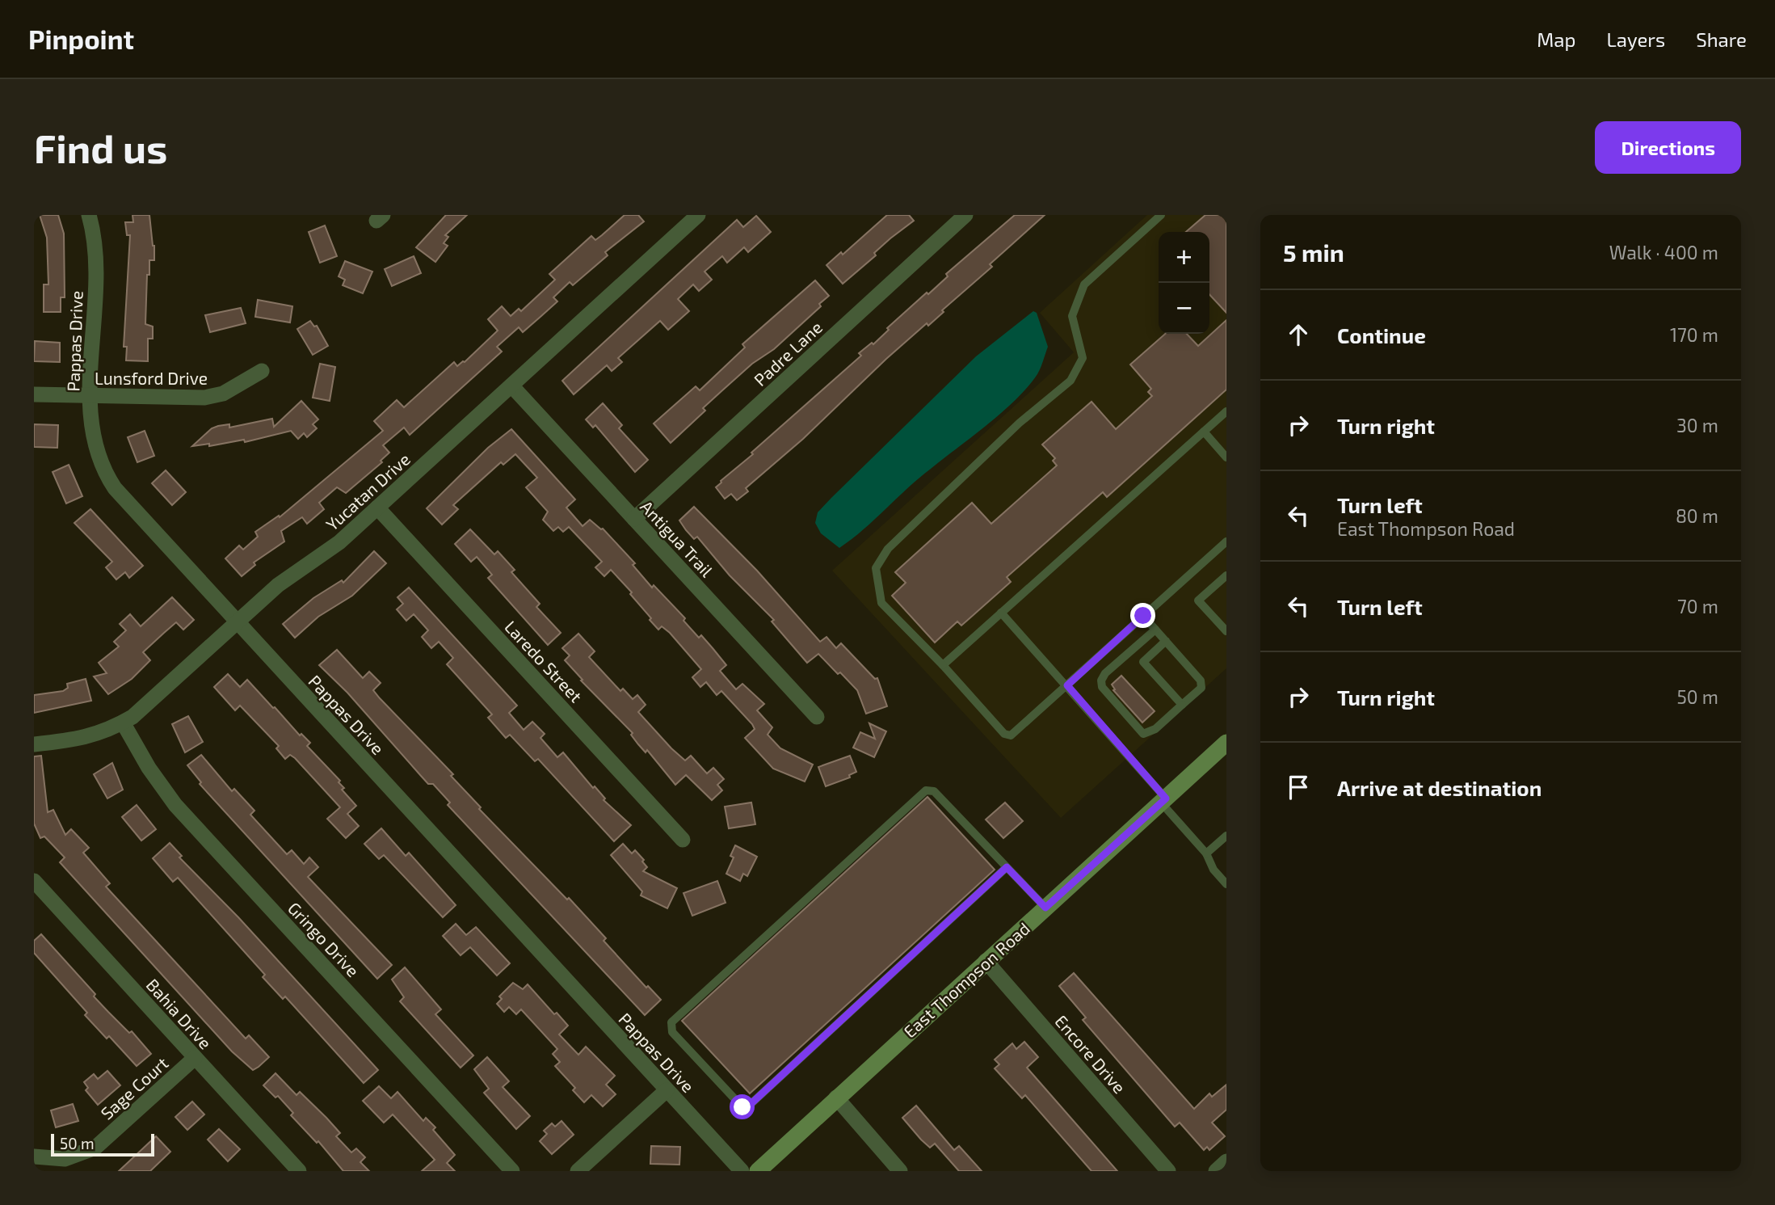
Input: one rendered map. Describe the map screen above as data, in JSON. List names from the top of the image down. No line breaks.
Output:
{"streets":{"main road":["East Thompson Road"],"street":["Pappas Drive","Padre Lane","Lunsford Drive","Yucatan Drive","Antigua Trail","Laredo Street","Gringo Drive","Bahia Drive","Encore Drive","Sage Court"]},"crossings":[["Pappas Drive","Lunsford Drive"],["Pappas Drive","Yucatan Drive"],["Padre Lane","Antigua Trail"],["Yucatan Drive","Antigua Trail"],["Yucatan Drive","Laredo Street"],["Yucatan Drive","Gringo Drive"],["East Thompson Road","Encore Drive"],["Bahia Drive","Sage Court"]],"scale_bar":"50 m","page":{"header":"Pinpoint","nav":["Map","Layers","Share"],"buttons":"Directions","title":"Find us","heading":["5 min","Walk · 400 m"],"map_buttons":["+","−"],"list":[["Continue","170 m"],["Turn right","30 m"],["Turn left","East Thompson Road","80 m"],["Turn left","70 m"],["Turn right","50 m"],"Arrive at destination"],"scale":"50 m"}}
